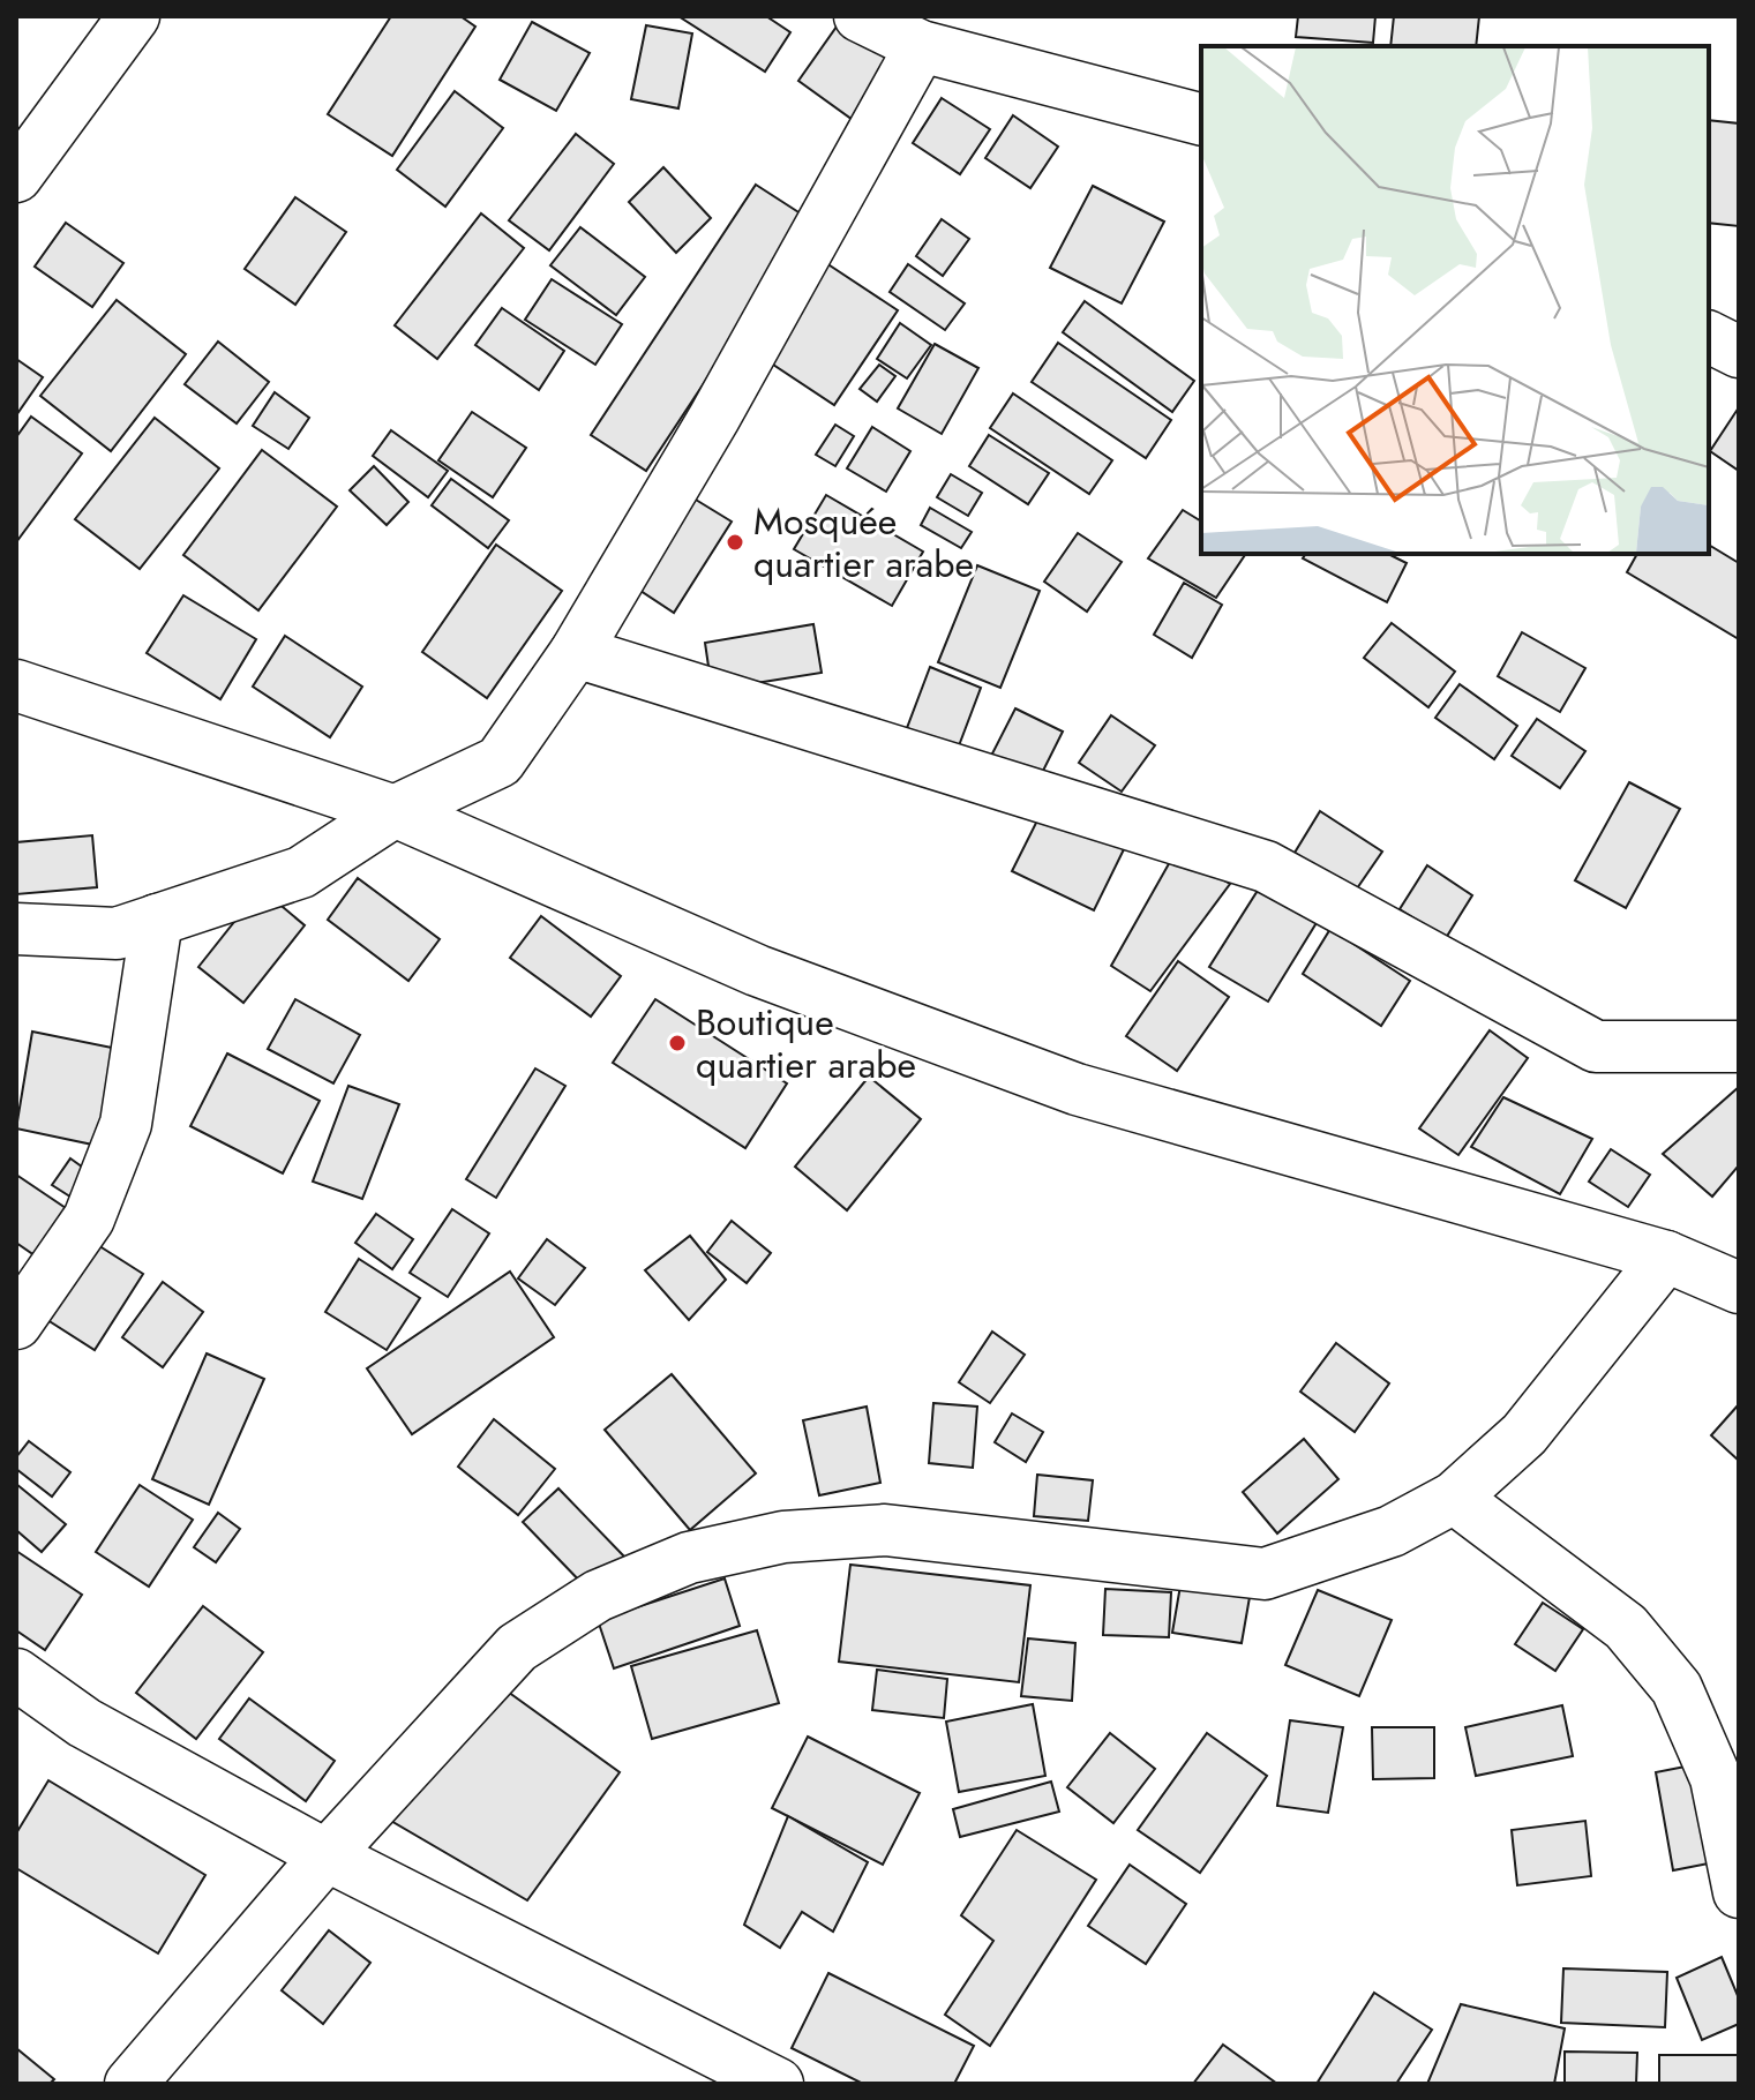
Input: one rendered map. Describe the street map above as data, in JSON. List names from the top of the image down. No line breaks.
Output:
{"places":["Mosquée quartier arabe","Boutique quartier arabe"]}
